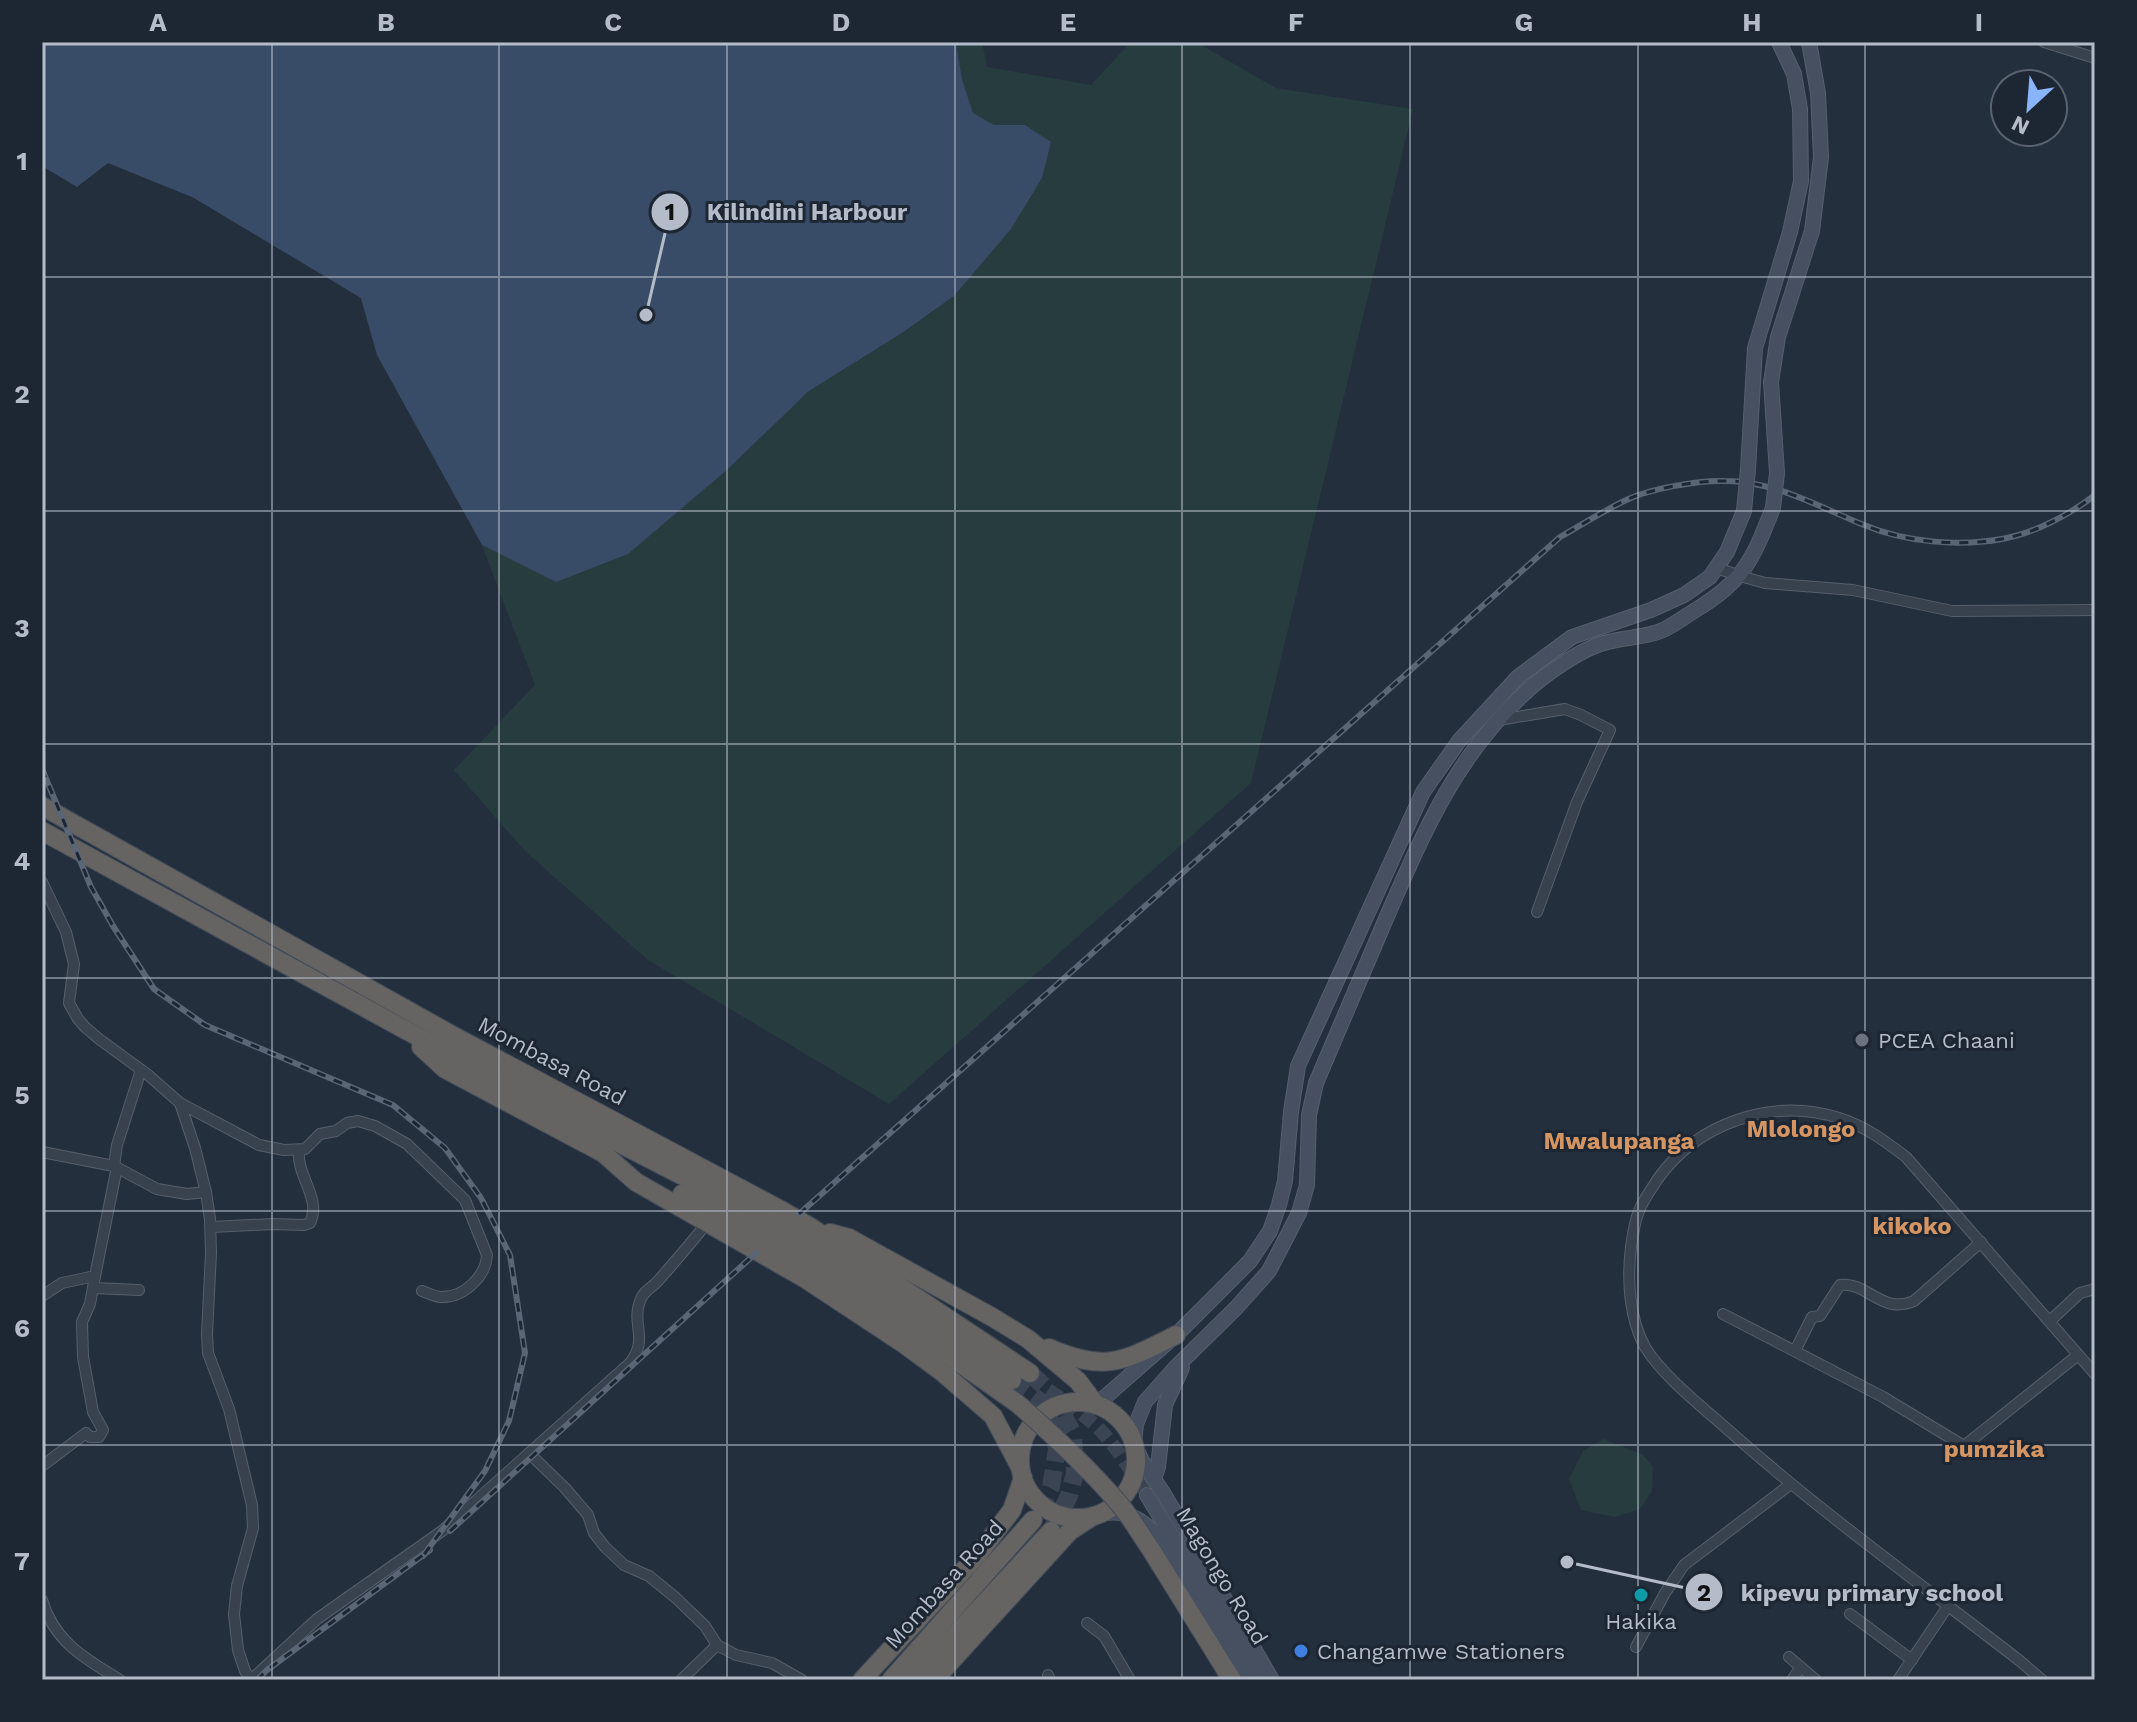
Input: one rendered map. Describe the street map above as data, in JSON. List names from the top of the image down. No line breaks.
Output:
{"streets":{"highway":["Mombasa Road"],"main road":["Magongo Road"]},"districts":["Mlolongo","Mwalupanga","kikoko","pumzika"],"places":["Kilindini Harbour","PCEA Chaani","kipevu primary school","Hakika","Changamwe Stationers"],"north":"bottom left","grid":{"columns":["A","B","C","D","E","F","G","H","I"],"rows":["1","2","3","4","5","6","7"]}}
